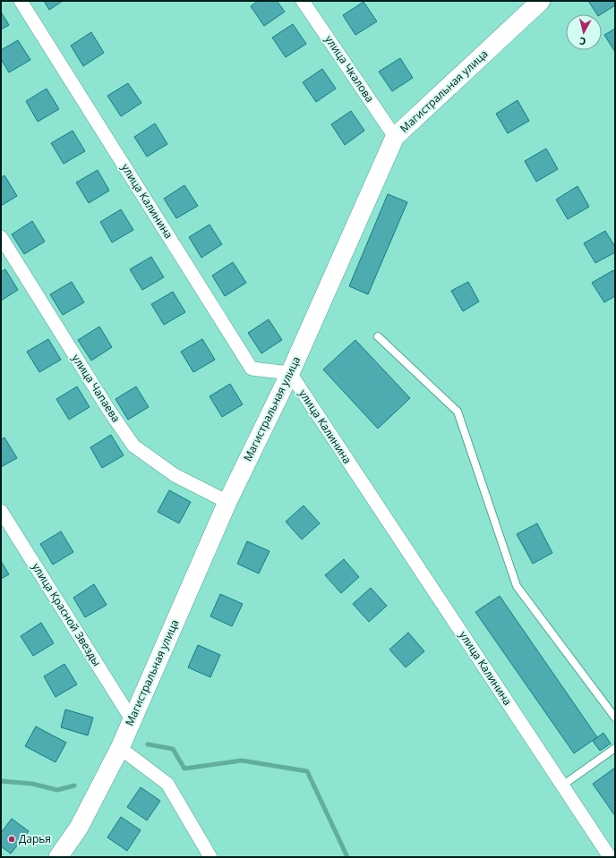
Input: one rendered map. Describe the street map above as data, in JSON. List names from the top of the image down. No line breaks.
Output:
{"streets":{"street":["улица Чкалова","Магистральная улица","улица Калинина","улица Чапаева","улица Красной Звезды"]},"crossings":[["улица Чкалова","Магистральная улица"],["Магистральная улица","улица Калинина"],["Магистральная улица","улица Чапаева"],["Магистральная улица","улица Красной Звезды"]],"places":["Дарья"],"north":"bottom"}
